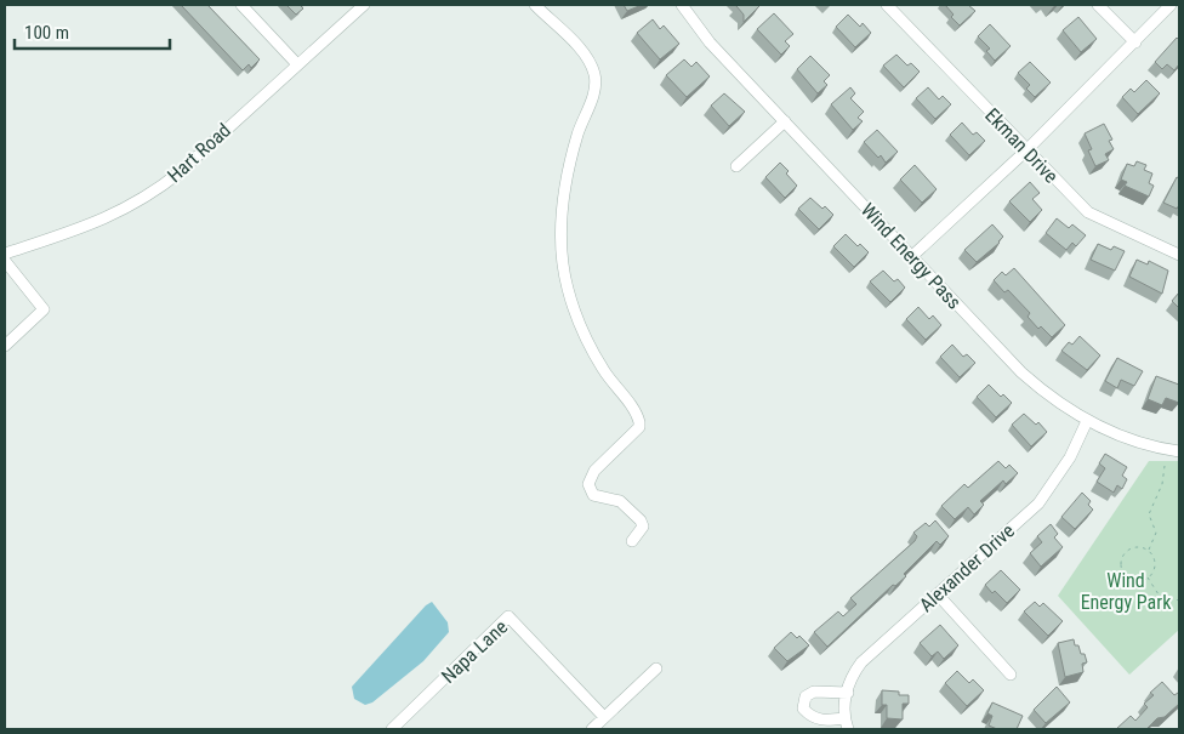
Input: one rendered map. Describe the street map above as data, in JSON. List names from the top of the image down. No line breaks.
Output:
{"streets":{"street":["Ekman Drive","Hart Road","Wind Energy Pass","Alexander Drive","Napa Lane"]},"crossings":[["Wind Energy Pass","Alexander Drive"]],"parks":["Wind Energy Park"],"scale_bar":"100 m"}
